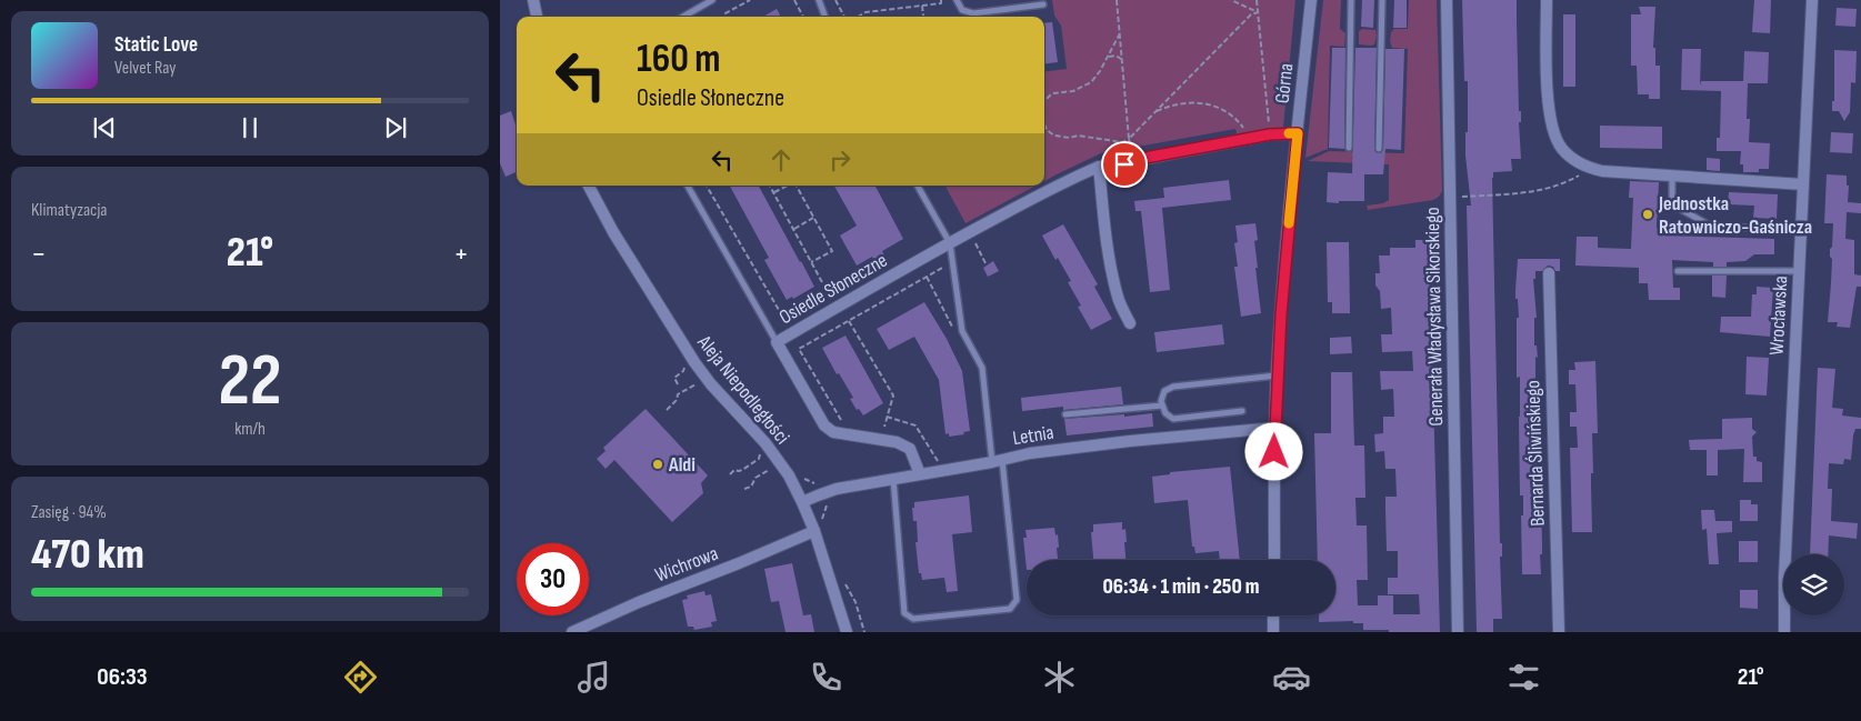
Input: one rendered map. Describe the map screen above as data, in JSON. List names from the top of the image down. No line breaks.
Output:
{"streets":{"street":["Górna","Osiedle Słoneczne","Wrocławska","Generała Władysława Sikorskiego","Aleja Niepodległości","Letnia","Bernarda Śliwińskiego","Wichrowa"]},"crossings":[["Górna","Osiedle Słoneczne"],["Górna","Letnia"],["Osiedle Słoneczne","Letnia"],["Aleja Niepodległości","Letnia"],["Aleja Niepodległości","Wichrowa"]],"places":["Jednostka Ratowniczo-Gaśnicza","Aldi"],"page":{"turn":["160 m","Osiedle Słoneczne"],"song":["Static Love","Velvet Ray"],"tile":["Klimatyzacja",["22","km/h"],["Zasięg · 94%","470 km"]],"heat":["−","21°","+"],"limit":"30","trip":"06:34 · 1 min · 250 m","tabs":["06:33","21°"]}}
